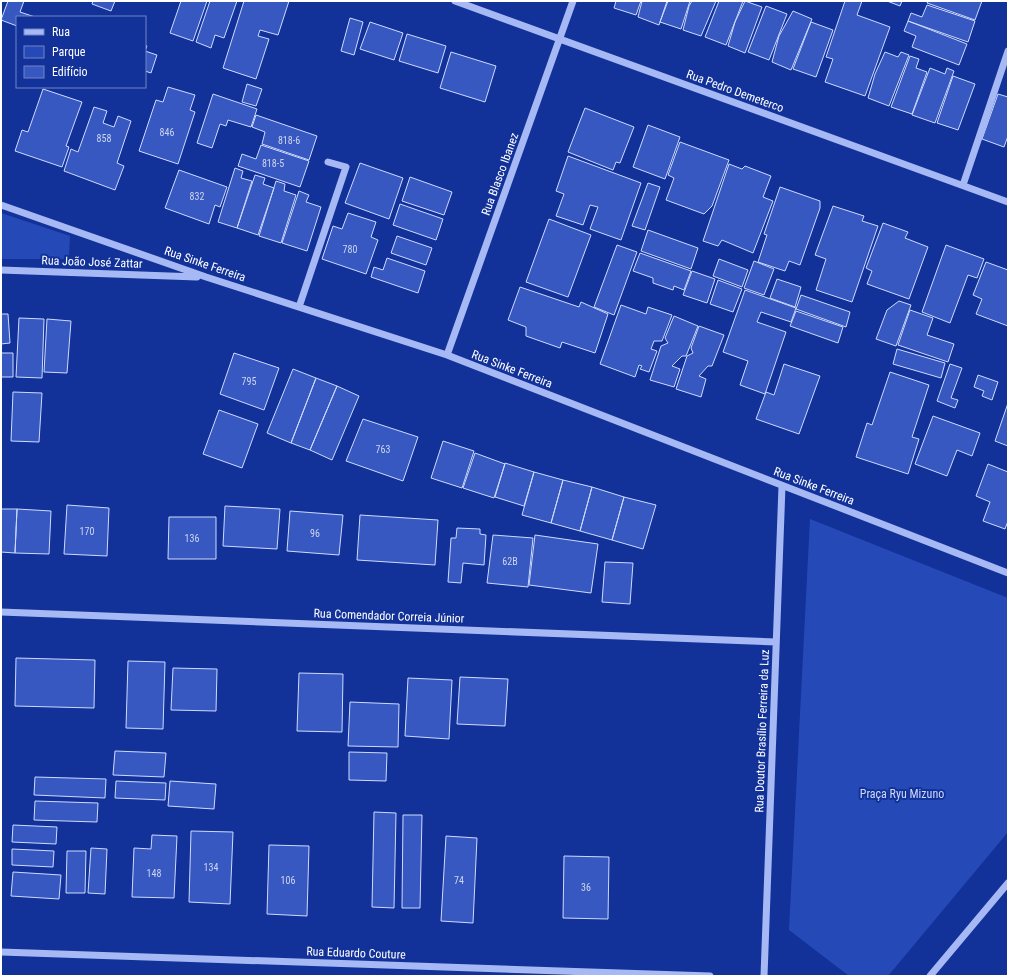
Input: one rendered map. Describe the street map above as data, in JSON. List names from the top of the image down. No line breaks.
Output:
{"streets":{"street":["Rua Pedro Demeterco","Rua Blasco Ibanez","Rua João José Zattar","Rua Sinke Ferreira","Rua Comendador Correia Júnior","Rua Doutor Brasílio Ferreira da Luz","Rua Eduardo Couture"]},"crossings":[["Rua Pedro Demeterco","Rua Blasco Ibanez"],["Rua Blasco Ibanez","Rua Sinke Ferreira"],["Rua João José Zattar","Rua Sinke Ferreira"],["Rua Sinke Ferreira","Rua Doutor Brasílio Ferreira da Luz"],["Rua Comendador Correia Júnior","Rua Doutor Brasílio Ferreira da Luz"]],"parks":["Praça Ryu Mizuno"],"house_numbers":["846","858","818-6","818-5","832","780","795","763","170","96","136","62B","134","148","106","74","36"],"legend":["Rua","Parque","Edifício"]}
